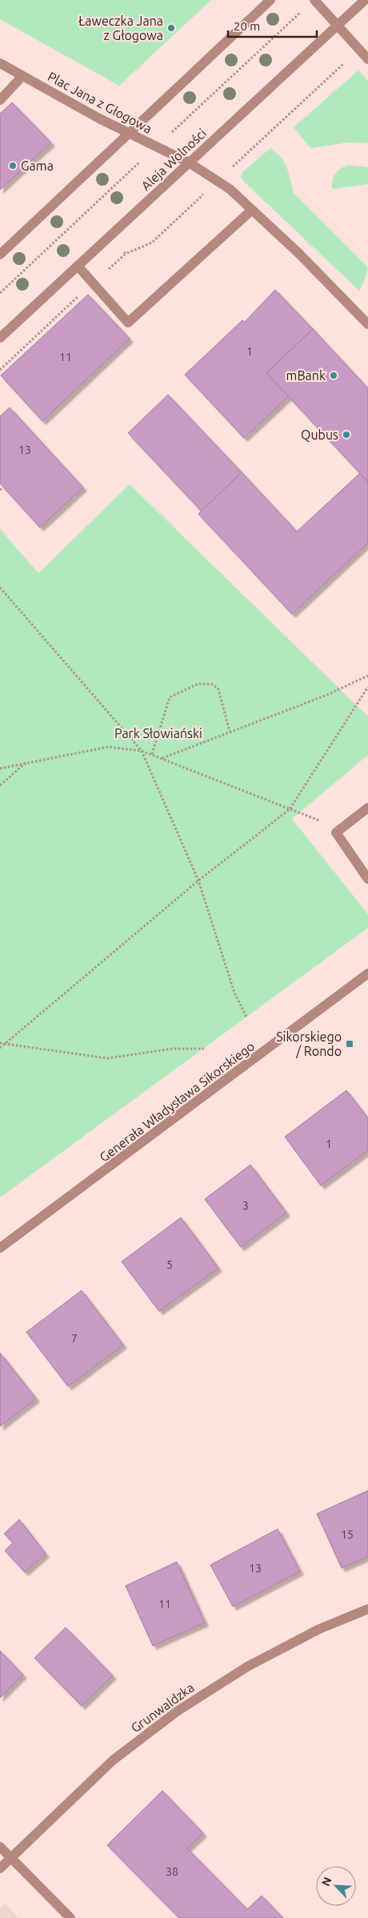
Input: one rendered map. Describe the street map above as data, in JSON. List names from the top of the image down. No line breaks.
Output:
{"streets":{"street":["Plac Jana z Głogowa","Aleja Wolności","Generała Władysława Sikorskiego","Grunwaldzka"]},"crossings":[["Plac Jana z Głogowa","Aleja Wolności"]],"parks":["Park Słowiański"],"places":{"other":["Ławeczka Jana z Głogowa","Gama","mBank","Qubus"],"transit":["Sikorskiego / Rondo"]},"house_numbers":["1","11","13","1","3","5","7","15","13","11","38"],"scale_bar":"20 m","north":"top left"}
